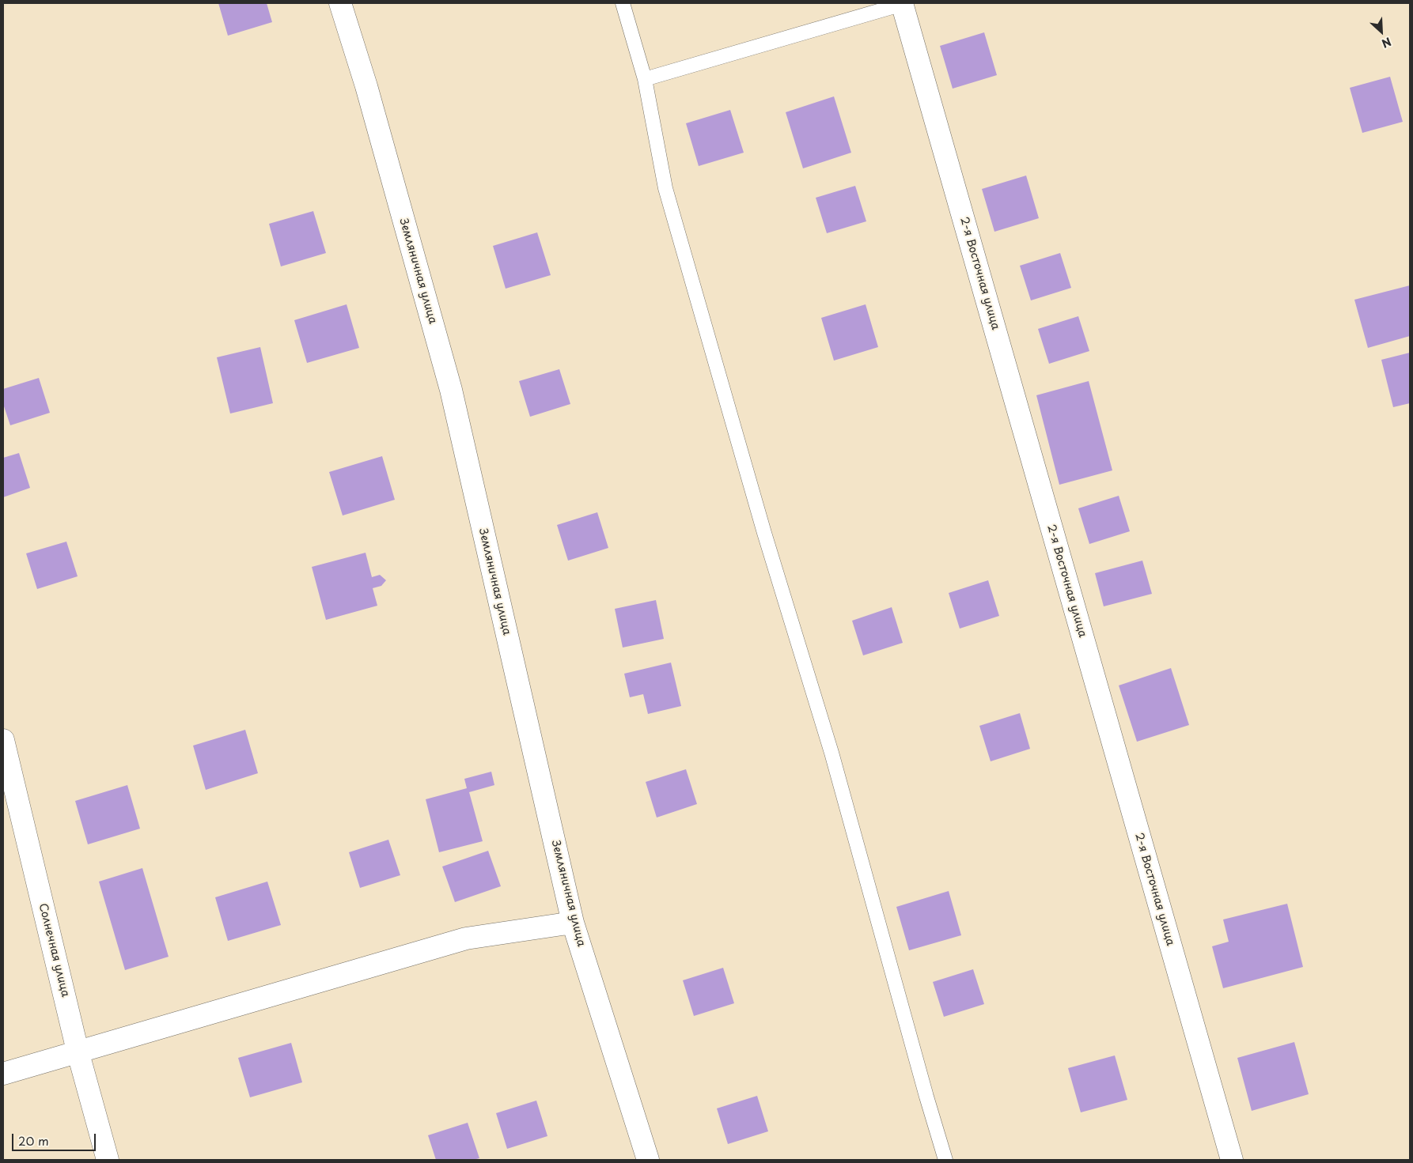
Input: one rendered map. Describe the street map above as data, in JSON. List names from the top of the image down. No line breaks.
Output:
{"streets":{"street":["Земляничная улица","2-я Восточная улица","Солнечная улица"]},"scale_bar":"20 m","north":"bottom right"}
